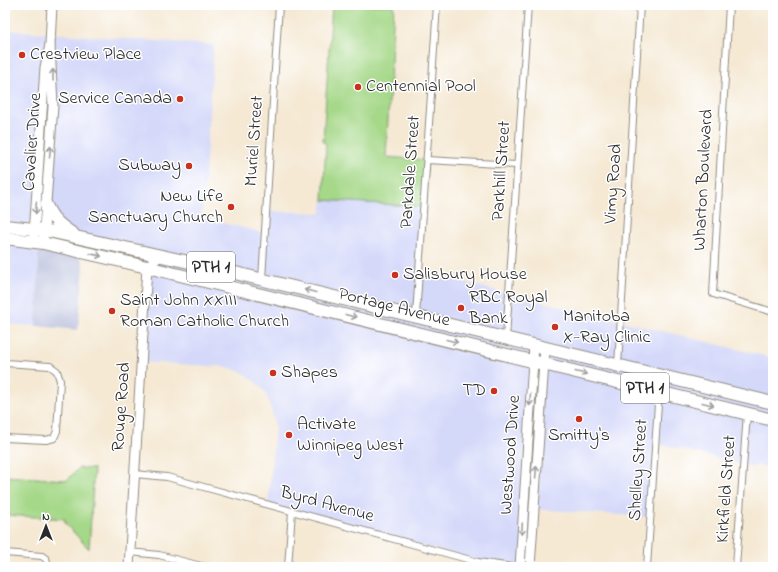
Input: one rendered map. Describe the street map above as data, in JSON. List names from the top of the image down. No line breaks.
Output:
{"streets":{"highway":["PTH 1","Portage Avenue"],"street":["Muriel Street","Cavalier Drive","Parkhill Street","Parkdale Street","Wharton Boulevard","Vimy Road","Rouge Road","Westwood Drive","Shelley Street","Kirkfield Street","Byrd Avenue"]},"crossings":[["Muriel Street","Portage Avenue"],["Cavalier Drive","Portage Avenue"],["Parkhill Street","Portage Avenue"],["Parkdale Street","Portage Avenue"],["Vimy Road","Portage Avenue"],["Portage Avenue","Rouge Road"],["Portage Avenue","Westwood Drive"],["Portage Avenue","Shelley Street"],["Portage Avenue","Kirkfield Street"],["Rouge Road","Byrd Avenue"]],"places":["Crestview Place","Centennial Pool","Service Canada","Subway","New Life Sanctuary Church","Salisbury House","RBC Royal Bank","Saint John XXIII Roman Catholic Church","Manitoba X-Ray Clinic","Shapes","TD","Smitty's","Activate Winnipeg West"],"north":"top"}
